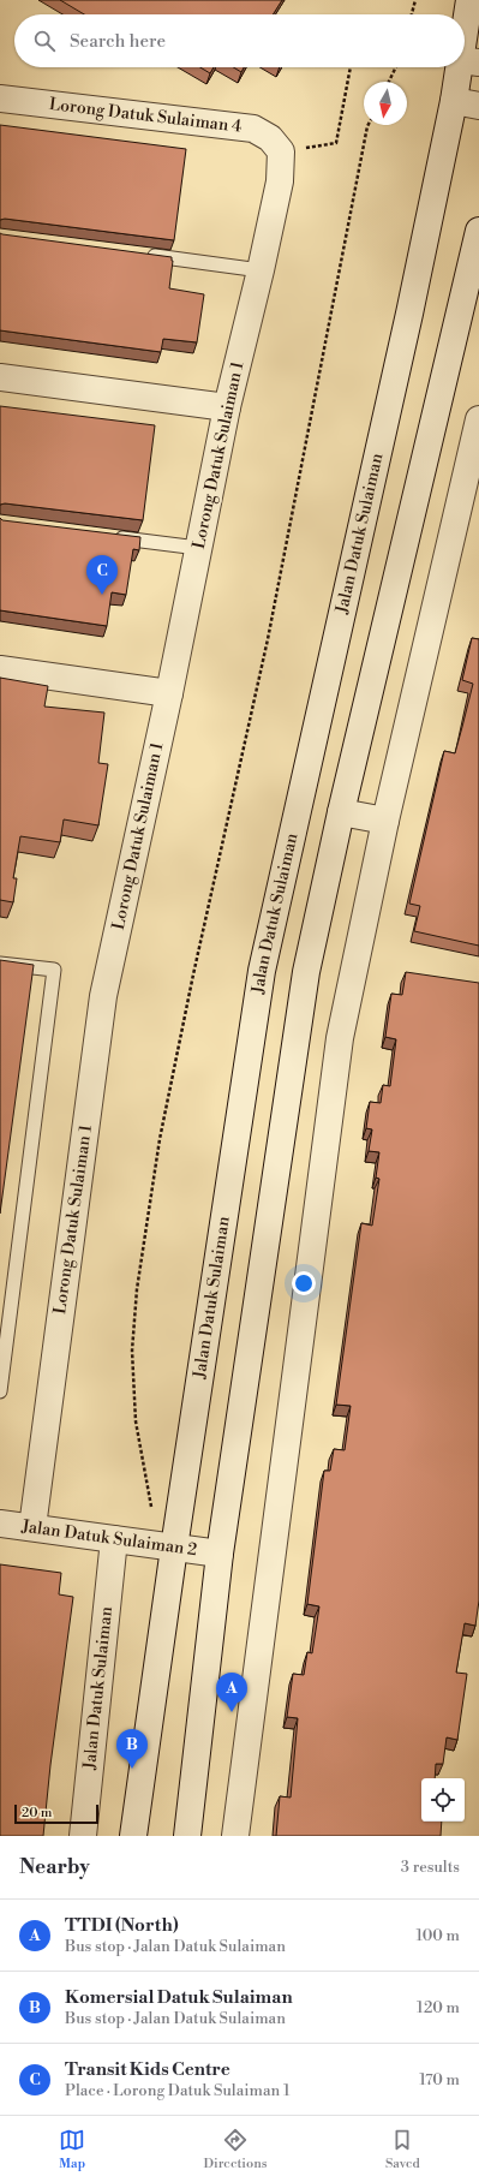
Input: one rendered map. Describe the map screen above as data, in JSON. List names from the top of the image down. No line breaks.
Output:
{"streets":{"street":["Lorong Datuk Sulaiman 4","Lorong Datuk Sulaiman 1","Jalan Datuk Sulaiman","Jalan Datuk Sulaiman 2"]},"crossings":[["Lorong Datuk Sulaiman 4","Lorong Datuk Sulaiman 1"],["Lorong Datuk Sulaiman 1","Jalan Datuk Sulaiman 2"],["Jalan Datuk Sulaiman","Jalan Datuk Sulaiman 2"]],"scale_bar":"20 m","north":"bottom","page":{"search":"Search here","pins":["C","A","B"],"scale":"20 m","heading":["Nearby","3 results"],"list":[{"mark":"A","name":"TTDI (North)","note":"Bus stop · Jalan Datuk Sulaiman","value":"100 m"},{"mark":"B","name":"Komersial Datuk Sulaiman","note":"Bus stop · Jalan Datuk Sulaiman","value":"120 m"},{"mark":"C","name":"Transit Kids Centre","note":"Place · Lorong Datuk Sulaiman 1","value":"170 m"}],"nav":["Map","Directions","Saved"]}}
